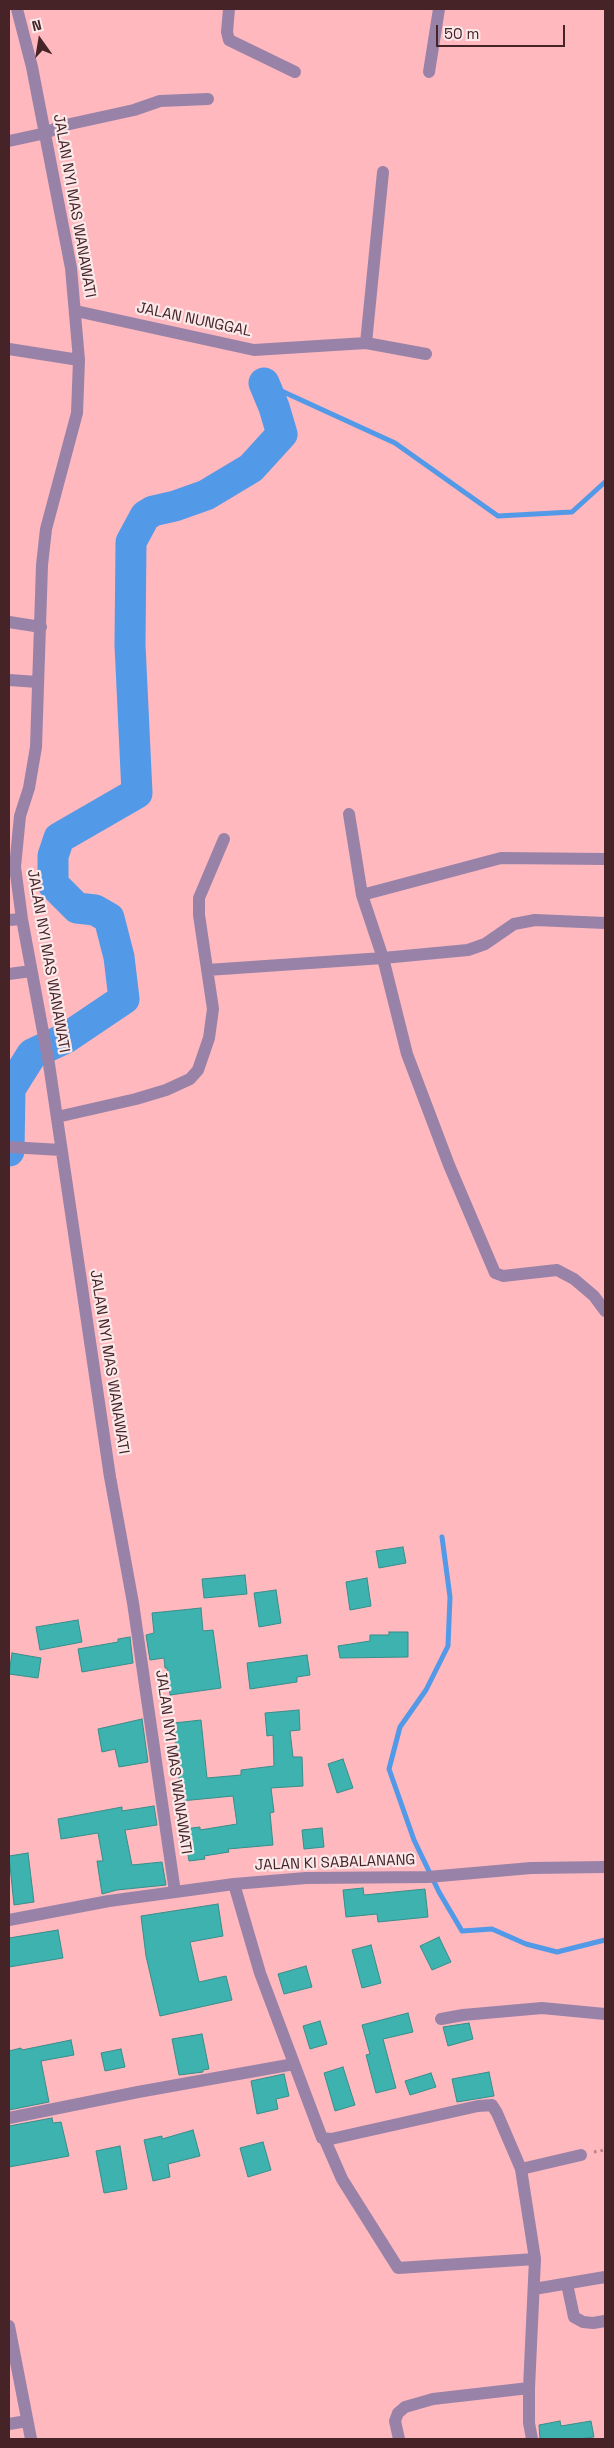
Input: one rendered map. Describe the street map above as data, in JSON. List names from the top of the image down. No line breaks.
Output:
{"streets":{"street":["JALAN NYI MAS WANAWATI","JALAN NUNGGAL","JALAN KI SABALANANG"]},"crossings":[["JALAN NYI MAS WANAWATI","JALAN NUNGGAL"],["JALAN NYI MAS WANAWATI","JALAN KI SABALANANG"]],"scale_bar":"50 m","north":"top"}
